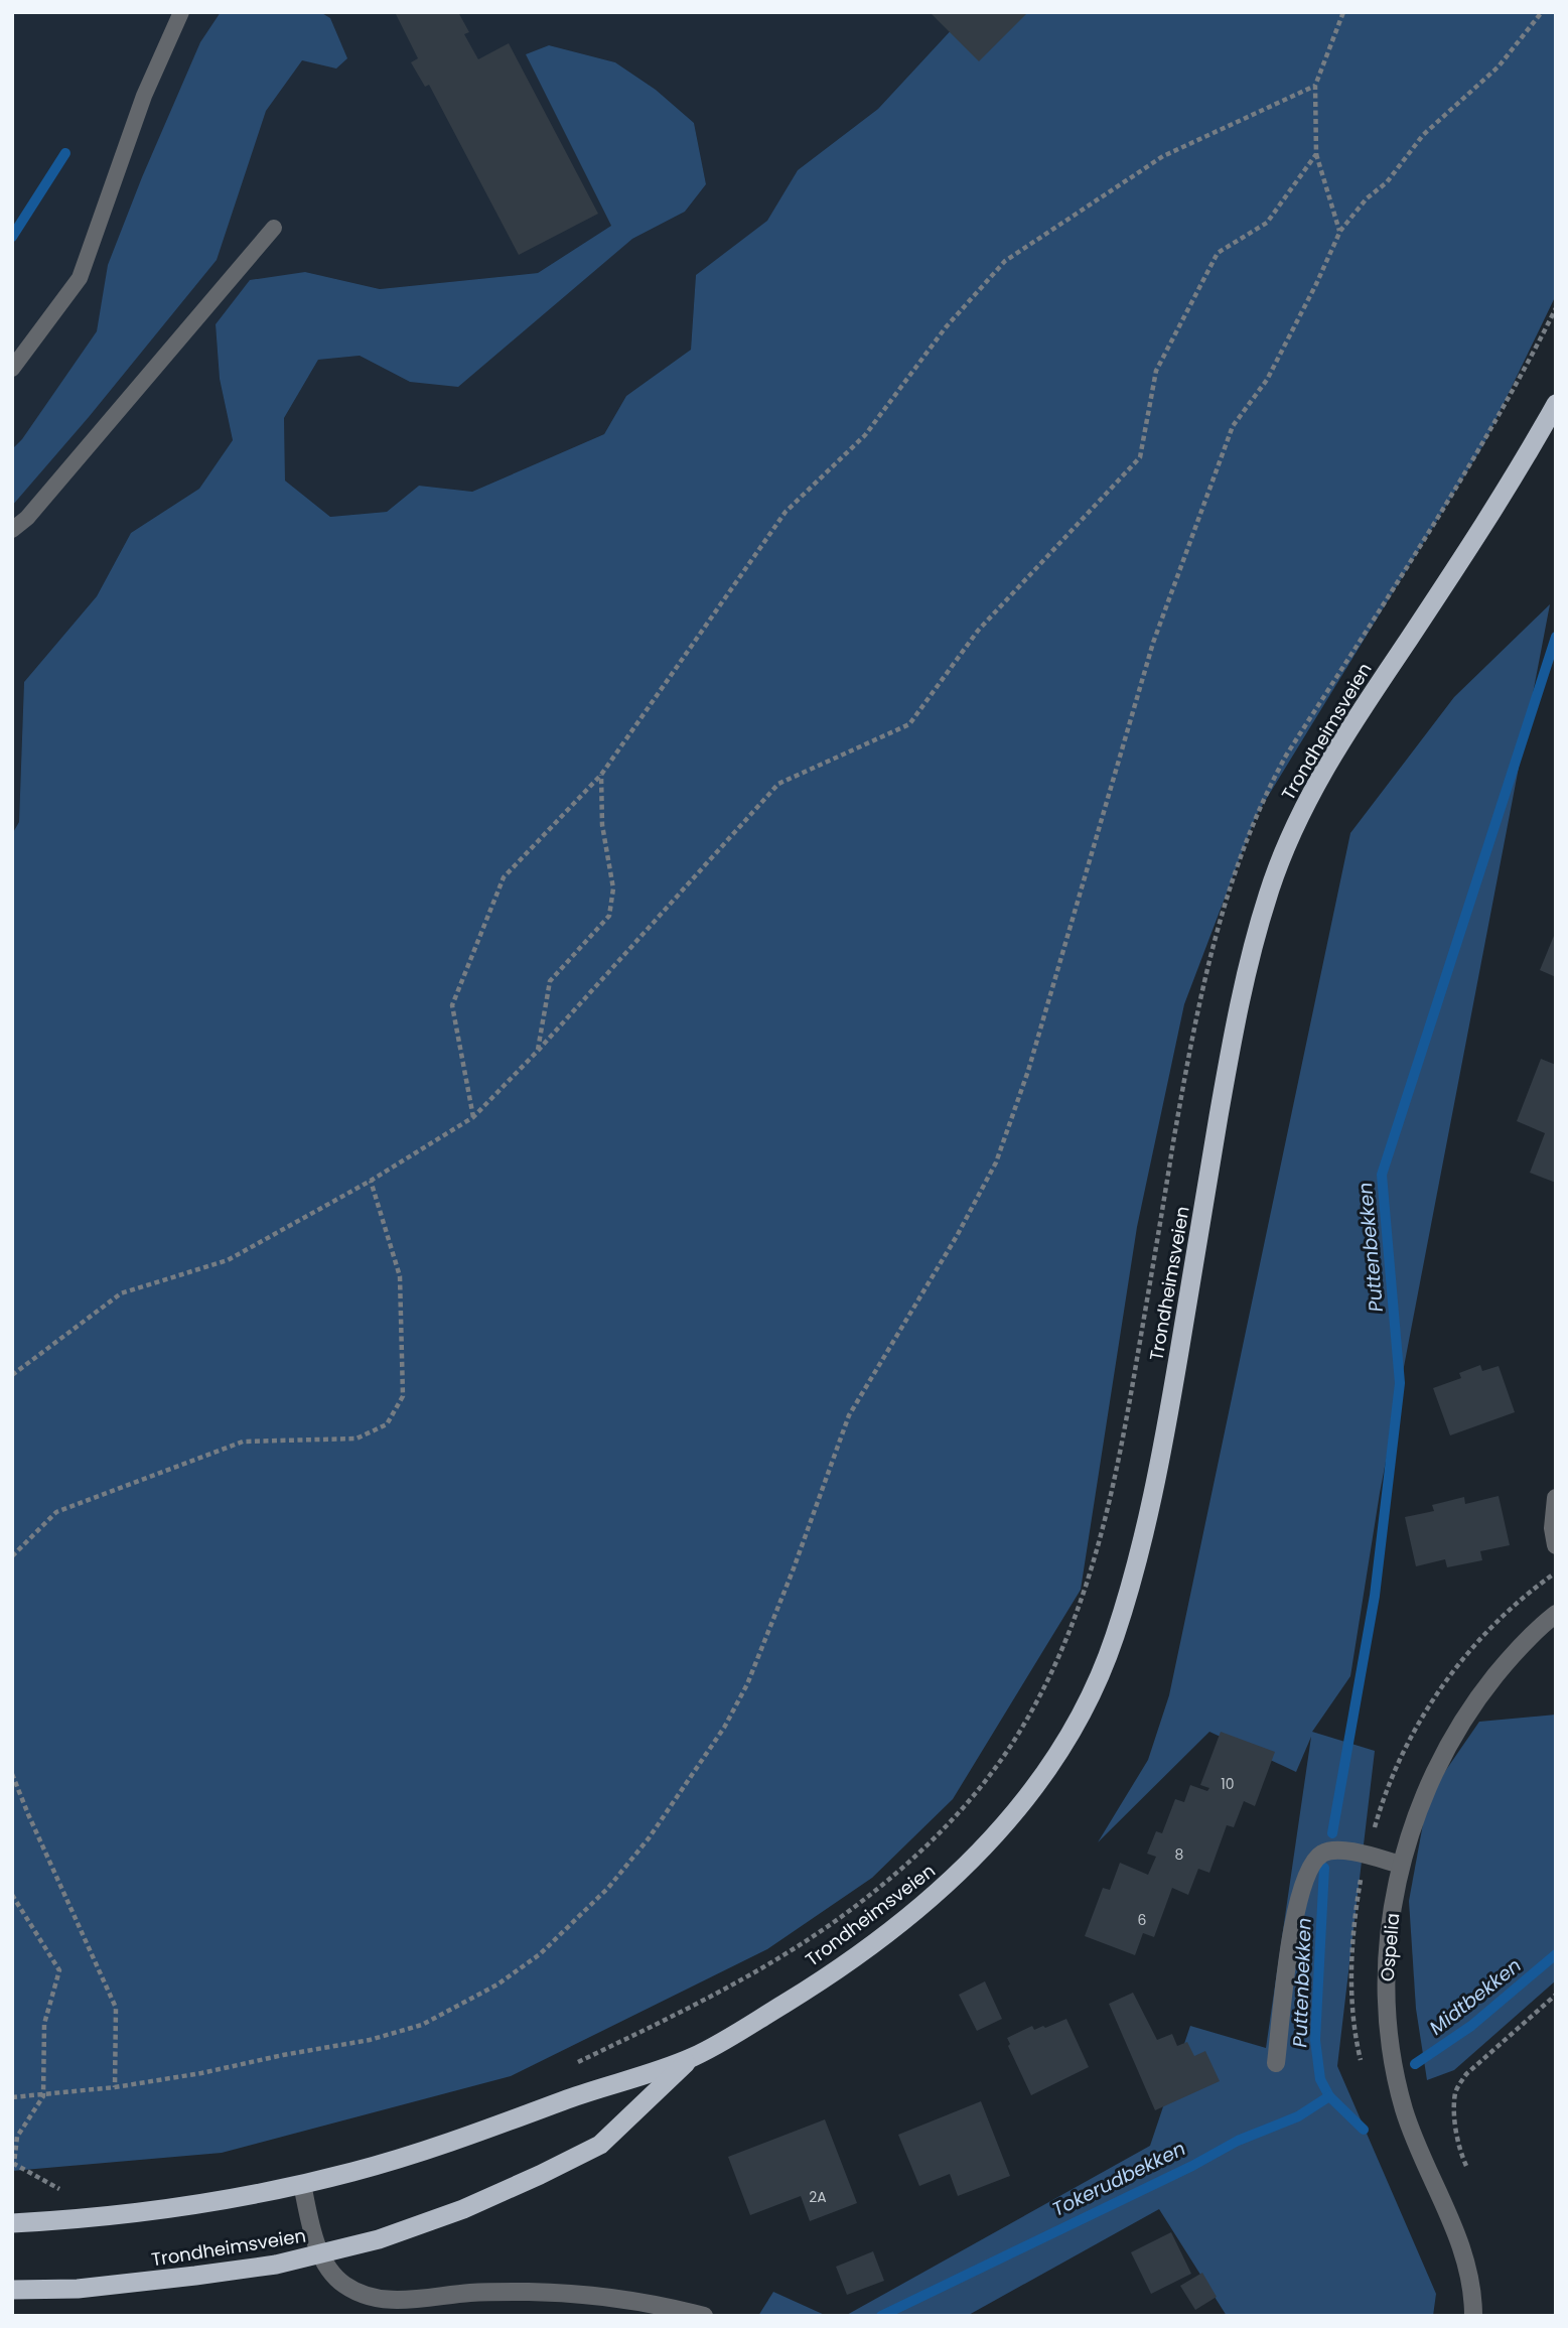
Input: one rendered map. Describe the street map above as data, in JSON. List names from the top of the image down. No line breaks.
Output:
{"streets":{"highway":["Trondheimsveien"],"street":["Ospelia"]},"water":["Puttenbekken","Midtbekken","Tokerudbekken"],"house_numbers":["10","8","6","2A"]}
